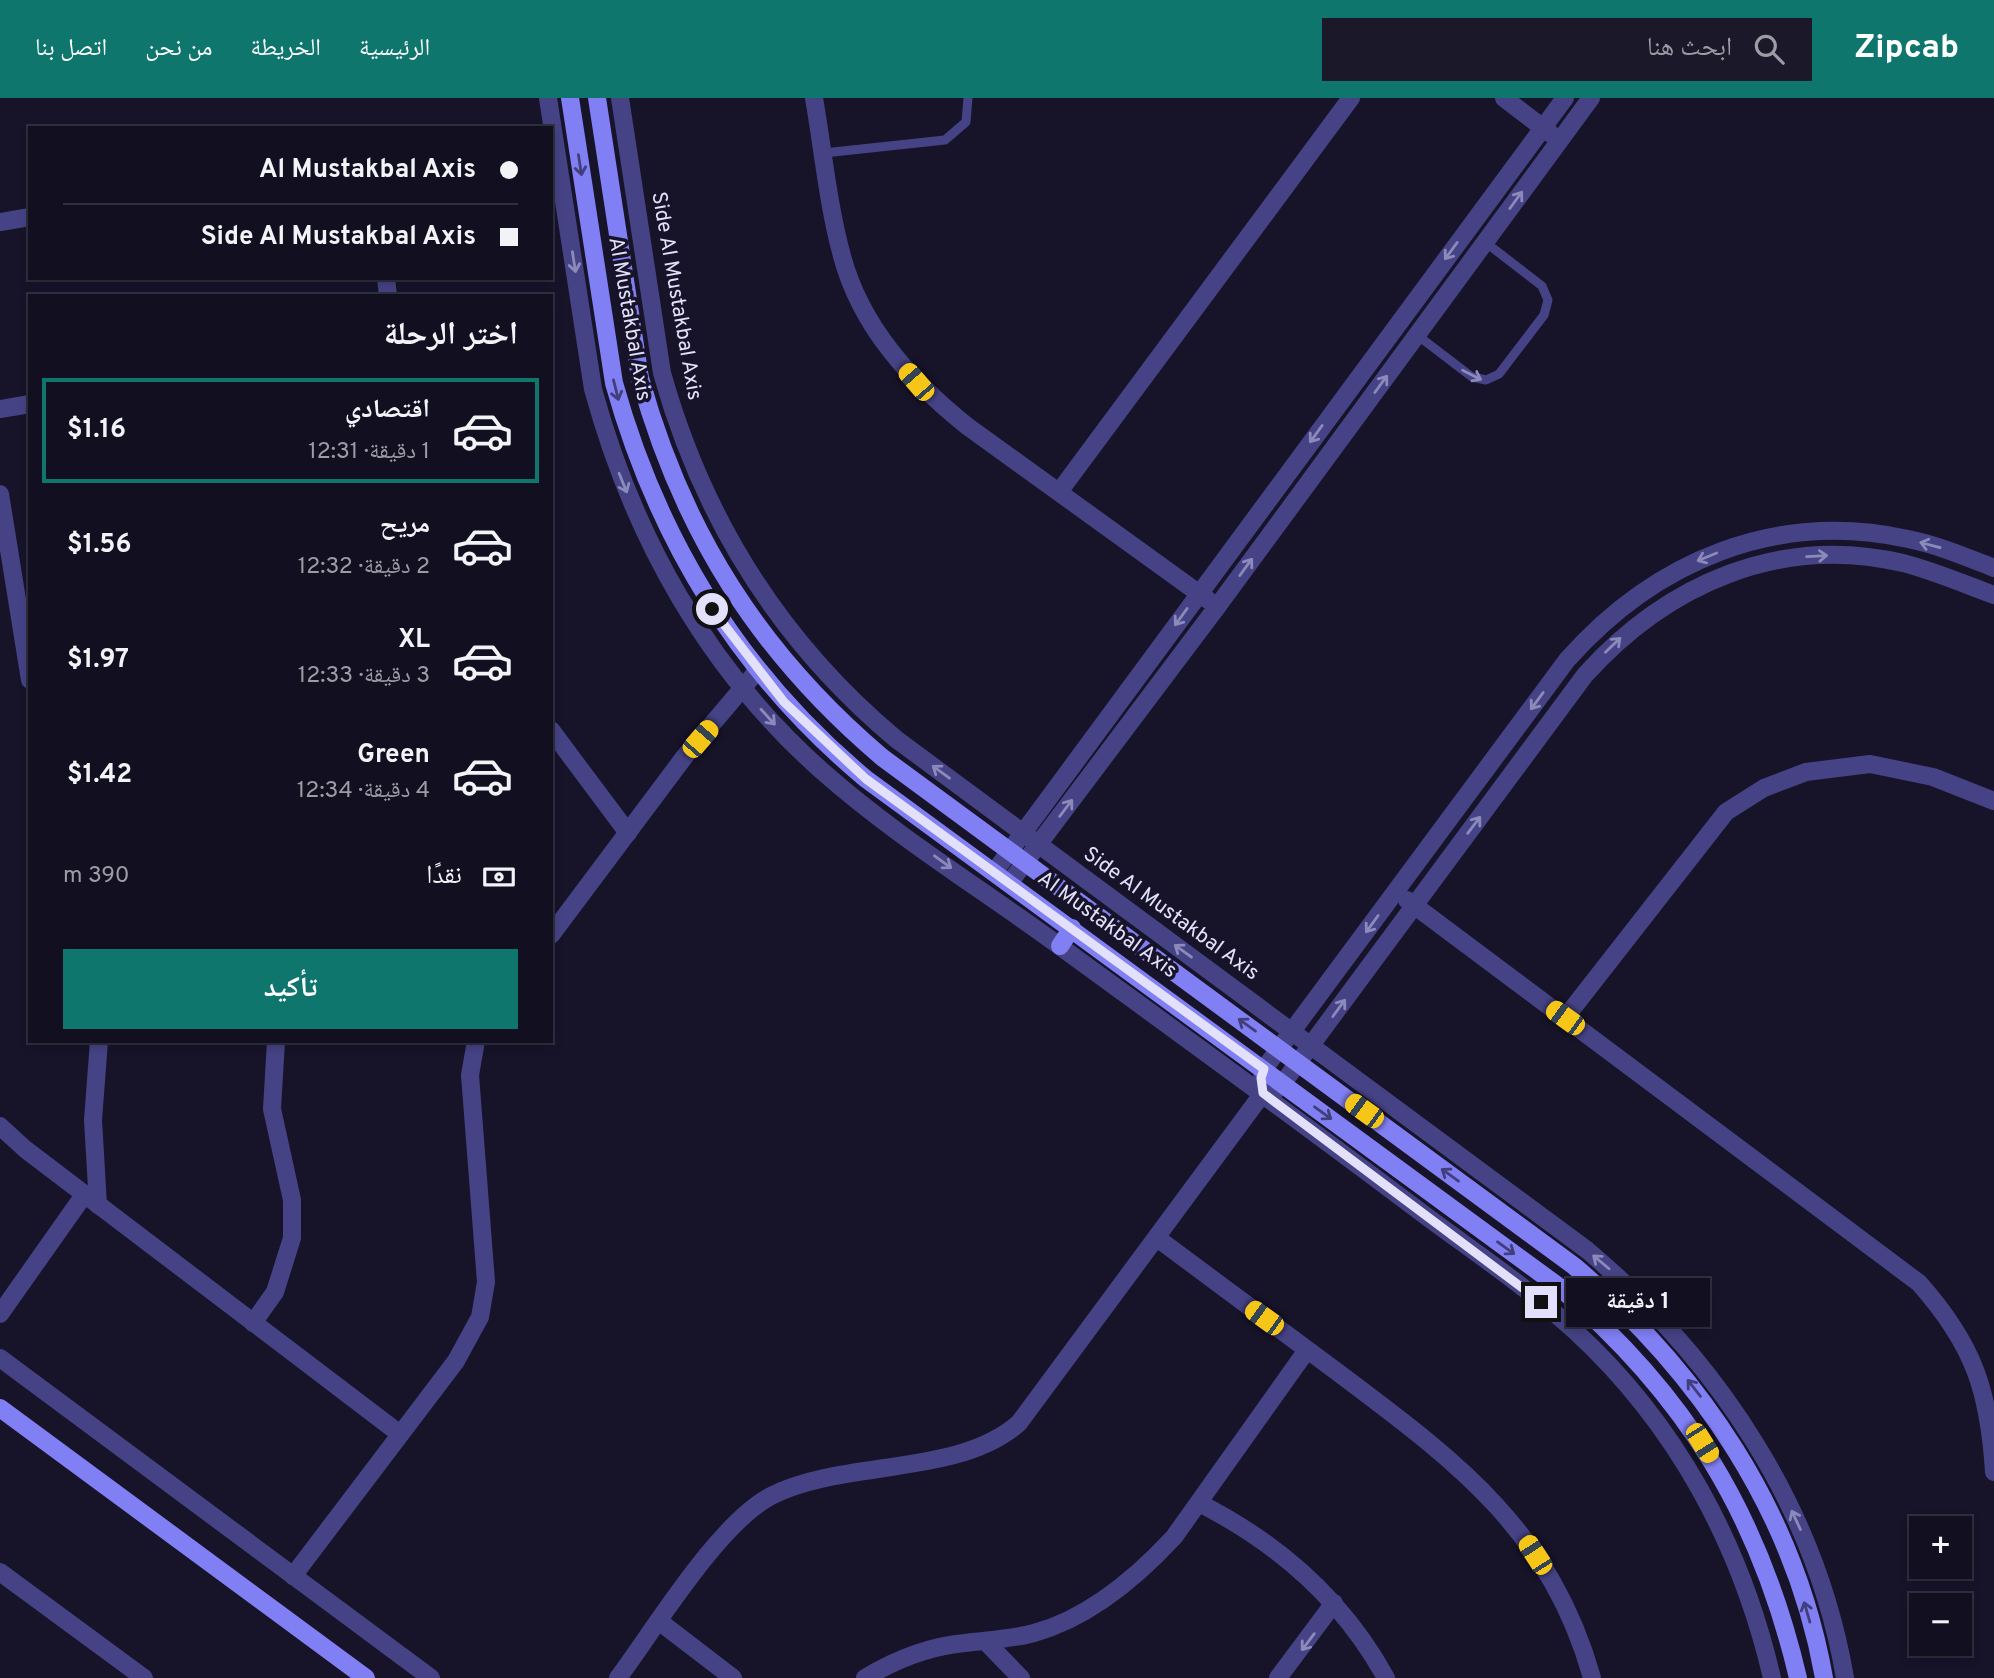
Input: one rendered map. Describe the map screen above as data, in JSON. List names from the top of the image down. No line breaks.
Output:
{"streets":{"street":["Side Al Mustakbal Axis","Al Mustakbal Axis"]},"page":{"header":"Zipcab","search":"ابحث هنا","nav":["الرئيسية","الخريطة","من نحن","اتصل بنا"],"banner":["Al Mustakbal Axis","Side Al Mustakbal Axis"],"heading":"اختر الرحلة","list":[{"name":"اقتصادي","note":"1 دقيقة · 12:31","value":"$1.16"},{"name":"مريح","note":"2 دقيقة · 12:32","value":"$1.56"},{"name":"XL","note":"3 دقيقة · 12:33","value":"$1.97"},{"name":"Green","note":"4 دقيقة · 12:34","value":"$1.42"}],"pay":["نقدًا","390 m"],"buttons":"تأكيد","bubble":"1 دقيقة","map_buttons":["+","−"]}}
